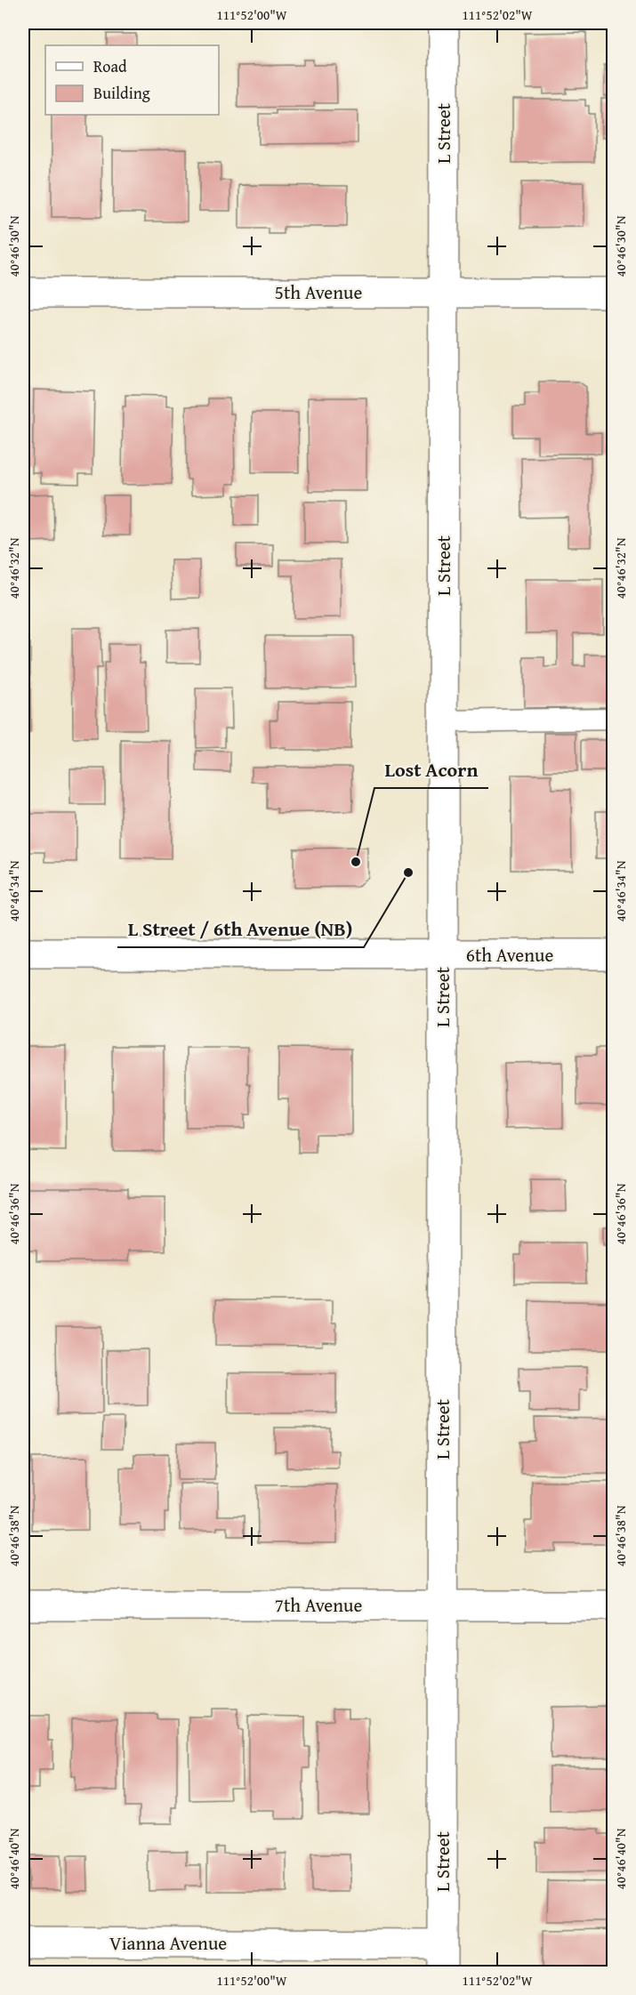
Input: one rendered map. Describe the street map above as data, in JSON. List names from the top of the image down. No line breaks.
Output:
{"streets":{"street":["L Street","5th Avenue","6th Avenue","7th Avenue","Vianna Avenue"]},"crossings":[["L Street","5th Avenue"],["L Street","6th Avenue"],["L Street","7th Avenue"],["L Street","Vianna Avenue"]],"places":["Lost Acorn","L Street / 6th Avenue (NB)"],"legend":["Road","Building"],"coordinates":["111°52'00\"W","111°52'02\"W","40°46'30\"N","40°46'32\"N","40°46'34\"N","40°46'36\"N","40°46'38\"N","40°46'40\"N"]}
